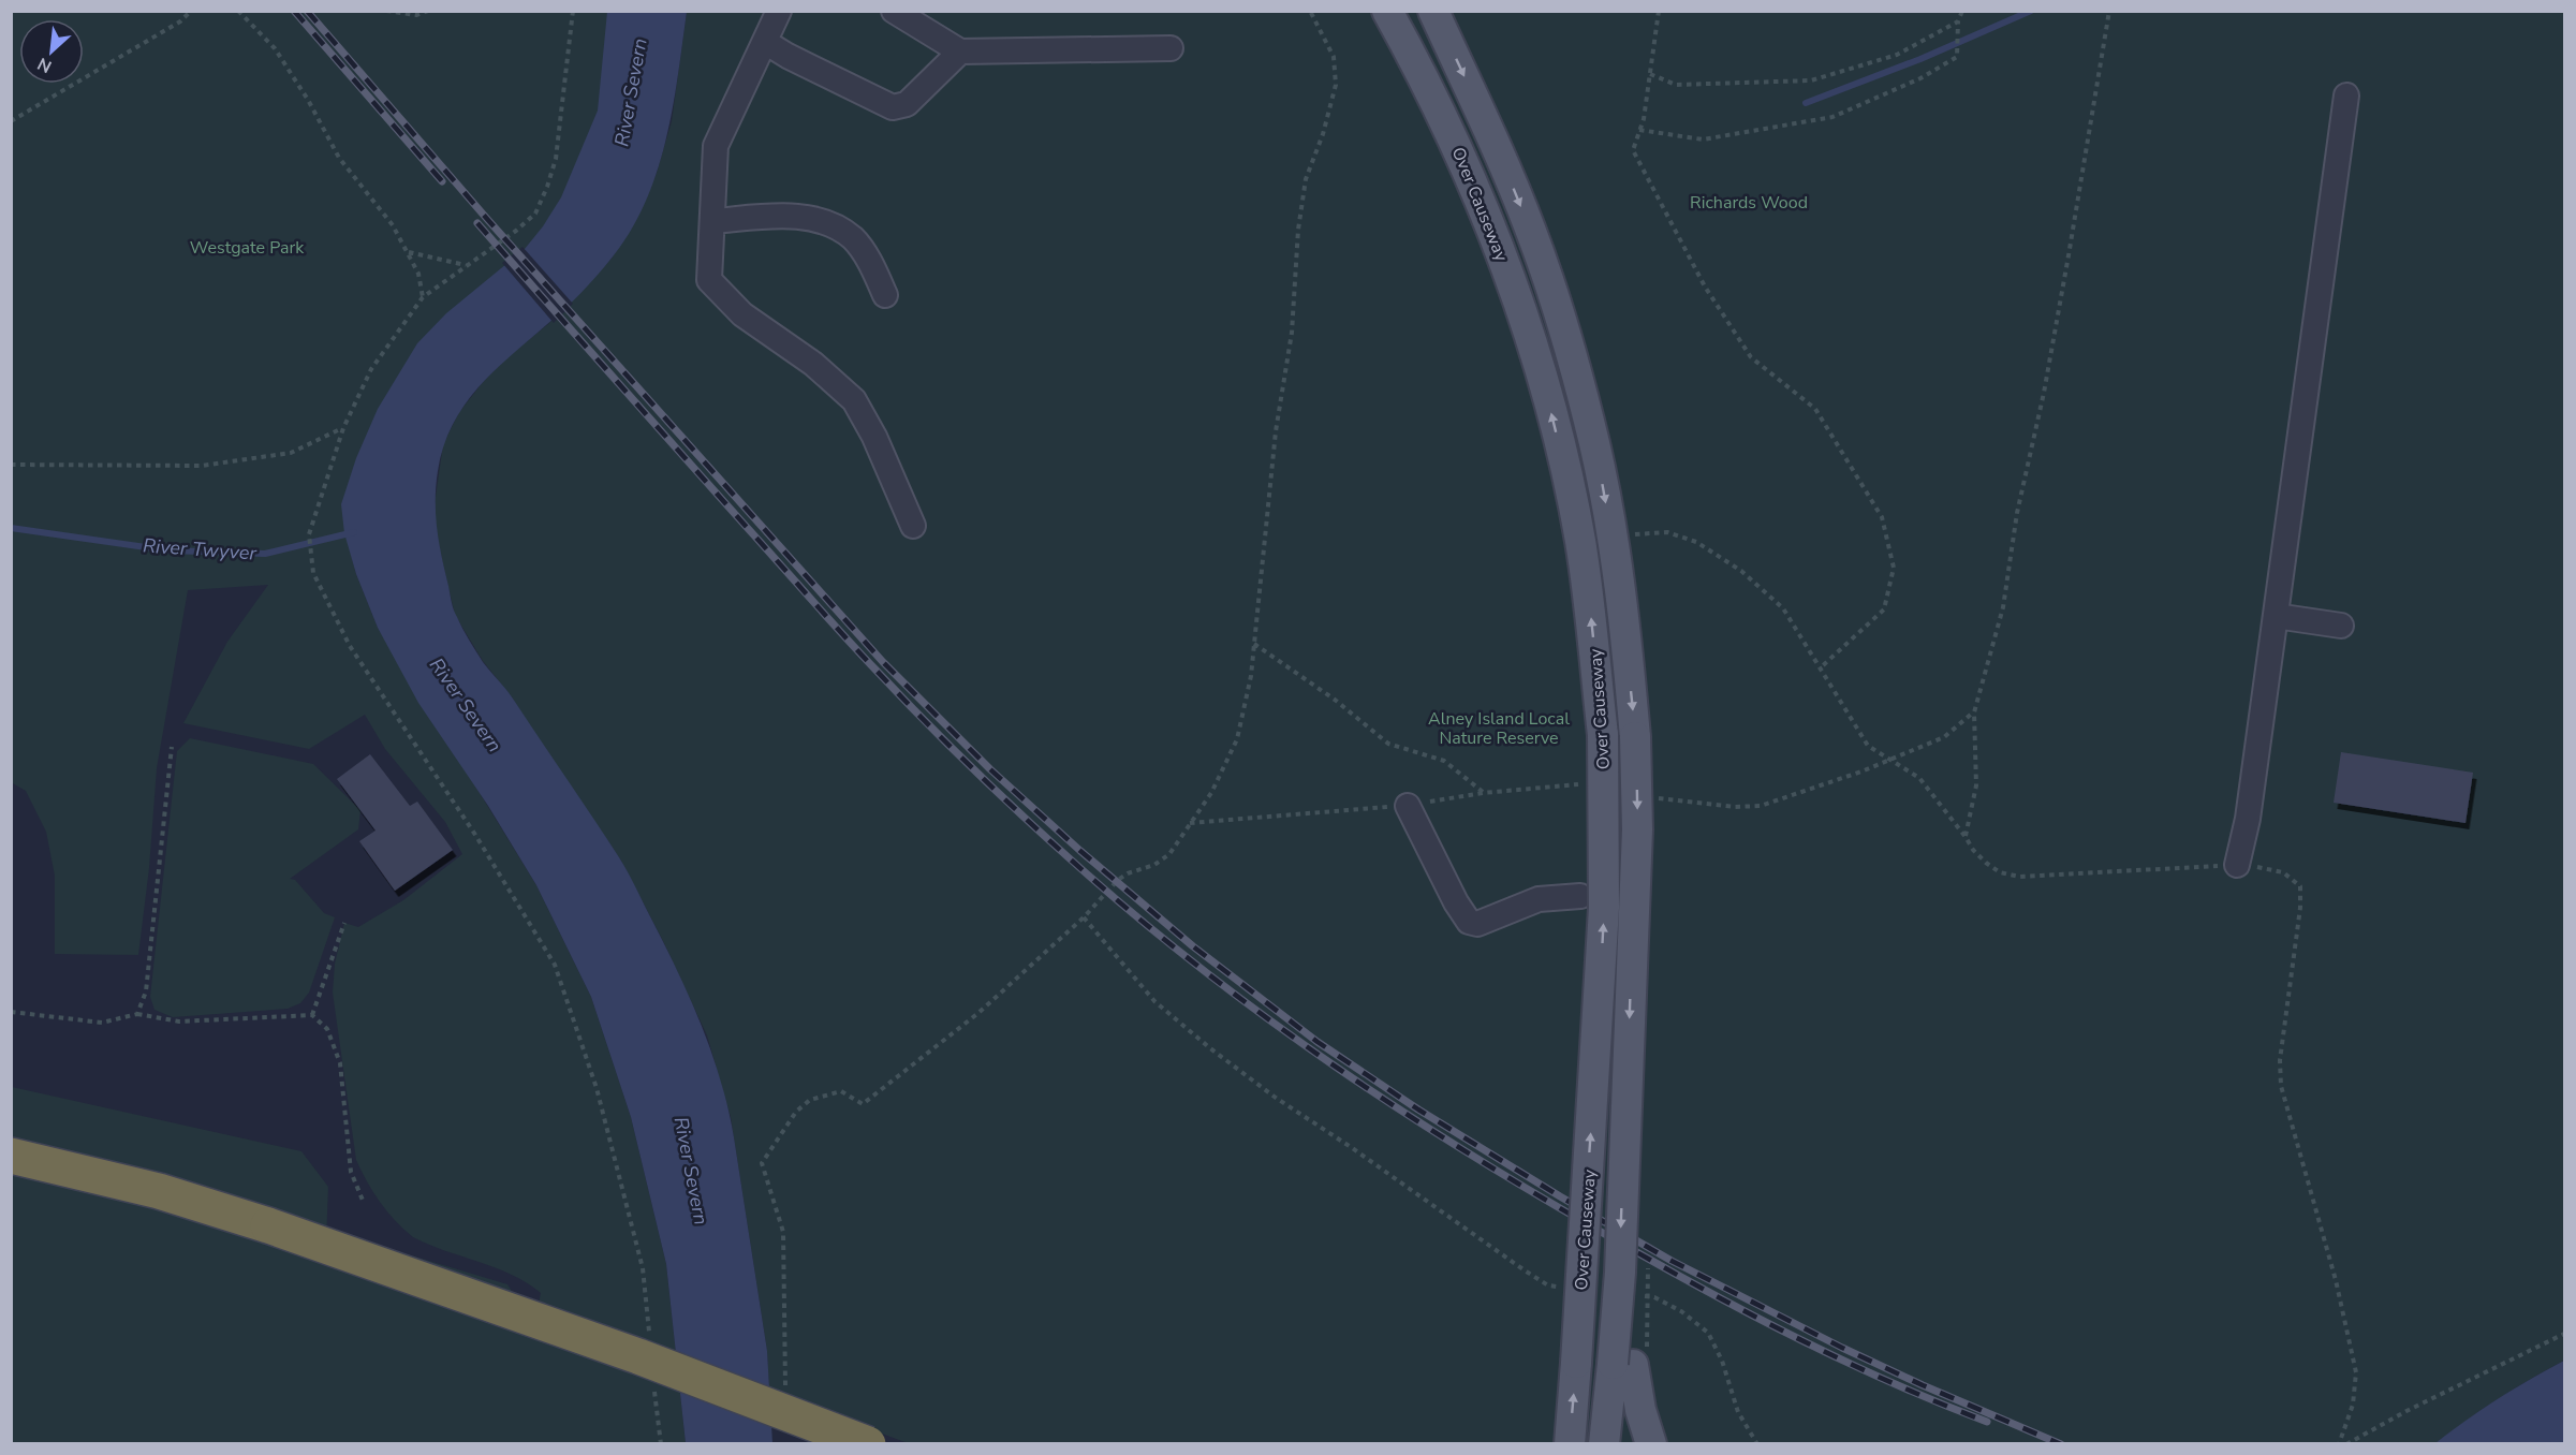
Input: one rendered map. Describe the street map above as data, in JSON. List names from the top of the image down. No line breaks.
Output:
{"streets":{"main road":["Over Causeway"]},"water":["River Severn","River Twyver"],"parks":["Richards Wood","Westgate Park","Alney Island Local Nature Reserve"],"north":"bottom left"}
